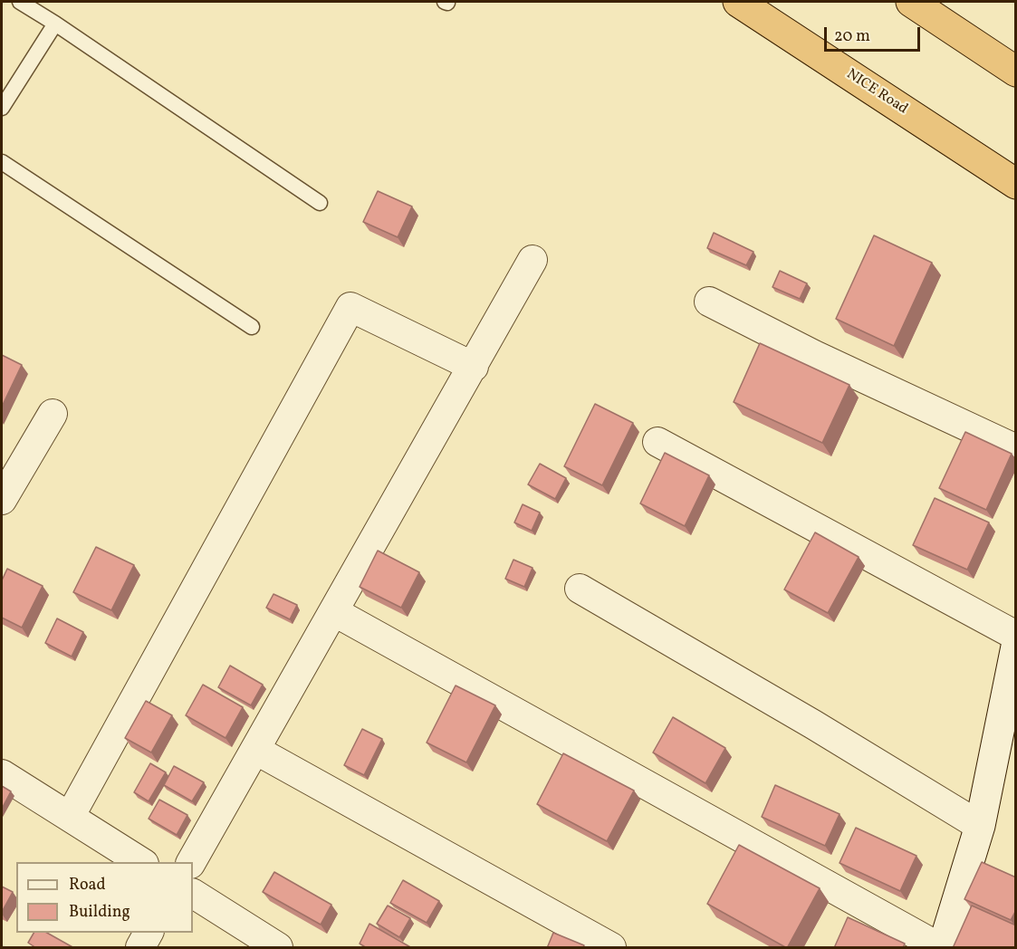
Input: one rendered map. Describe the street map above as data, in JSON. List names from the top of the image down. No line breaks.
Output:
{"streets":{"highway":["NICE Road"]},"legend":["Road","Building"],"scale_bar":"20 m"}
